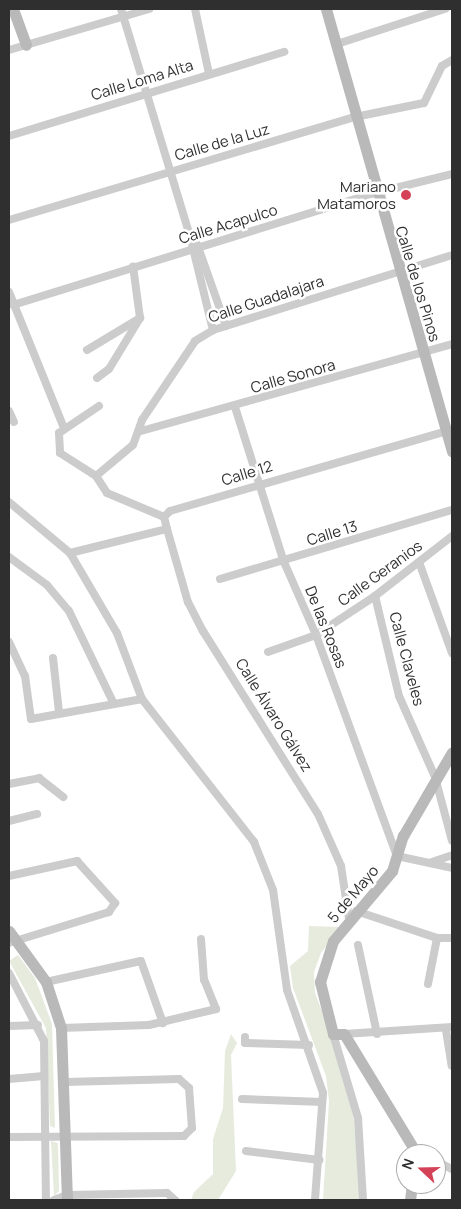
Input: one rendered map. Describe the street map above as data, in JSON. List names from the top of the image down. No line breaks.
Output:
{"streets":{"street":["Calle Loma Alta","Calle de la Luz","Calle Acapulco","Calle de los Pinos","Calle Guadalajara","Calle Sonora","Calle 12","Calle 13","Calle Geranios","De las Rosas","Calle Claveles","Calle Álvaro Gálvez","5 de Mayo"]},"crossings":[["Calle de la Luz","Calle de los Pinos"],["Calle Acapulco","Calle de los Pinos"],["Calle de los Pinos","Calle Guadalajara"],["Calle de los Pinos","Calle Sonora"],["Calle de los Pinos","Calle 12"],["Calle Guadalajara","Calle Sonora"],["Calle Sonora","De las Rosas"],["Calle 12","De las Rosas"],["Calle 13","De las Rosas"],["Calle Geranios","De las Rosas"],["Calle Geranios","Calle Claveles"],["De las Rosas","5 de Mayo"],["Calle Claveles","5 de Mayo"],["Calle Álvaro Gálvez","5 de Mayo"]],"places":["Mariano Matamoros"],"north":"left"}
